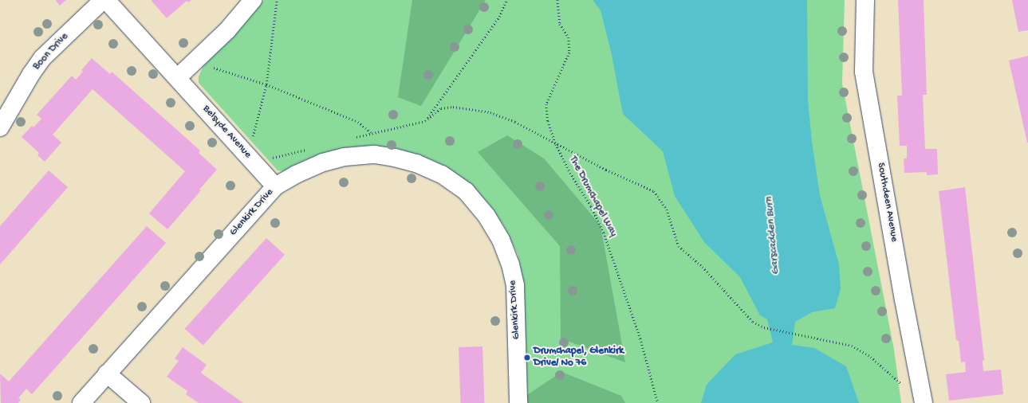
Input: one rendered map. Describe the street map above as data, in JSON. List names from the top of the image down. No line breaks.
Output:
{"streets":{"street":["Boon Drive","Belsyde Avenue","Southdeen Avenue","Glenkirk Drive"],"path":["The Drumchapel Way"]},"crossings":[["Belsyde Avenue","Glenkirk Drive"]],"water":["Garscadden Burn"],"places":["Drumchapel, Glenkirk Drive/ No 76"]}
